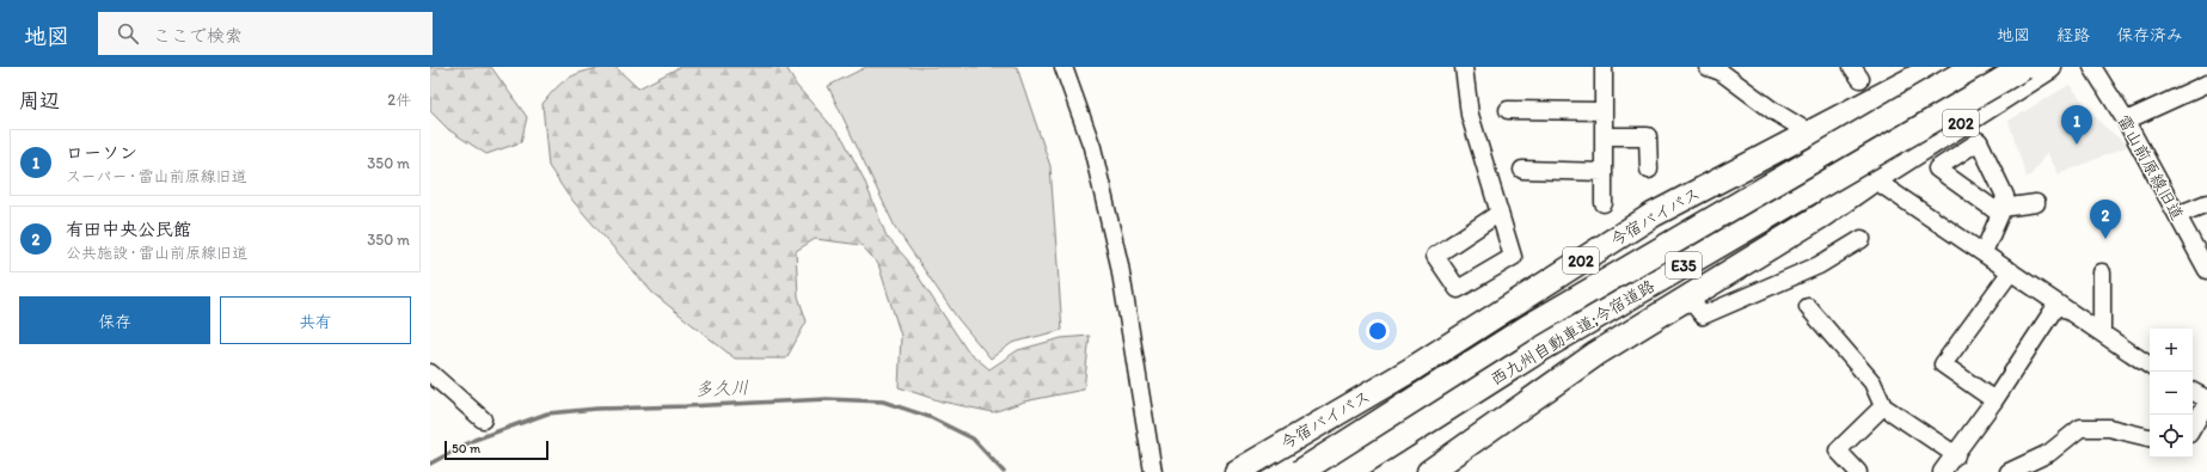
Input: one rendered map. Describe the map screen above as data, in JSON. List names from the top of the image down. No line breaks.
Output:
{"streets":{"highway":["202","今宿バイパス","E35","西九州自動車道;今宿道路"],"street":["雷山前原線旧道"]},"water":["多久川"],"scale_bar":"50 m","page":{"header":"地図","search":"ここで検索","nav":["地図","経路","保存済み"],"heading":["周辺","2件"],"pins":["1","2"],"list":[{"mark":"1","name":"ローソン","note":"スーパー · 雷山前原線旧道","value":"350 m"},{"mark":"2","name":"有田中央公民館","note":"公共施設 · 雷山前原線旧道","value":"350 m"}],"buttons":["保存","共有"],"map_buttons":["+","−"],"scale":"50 m"}}
